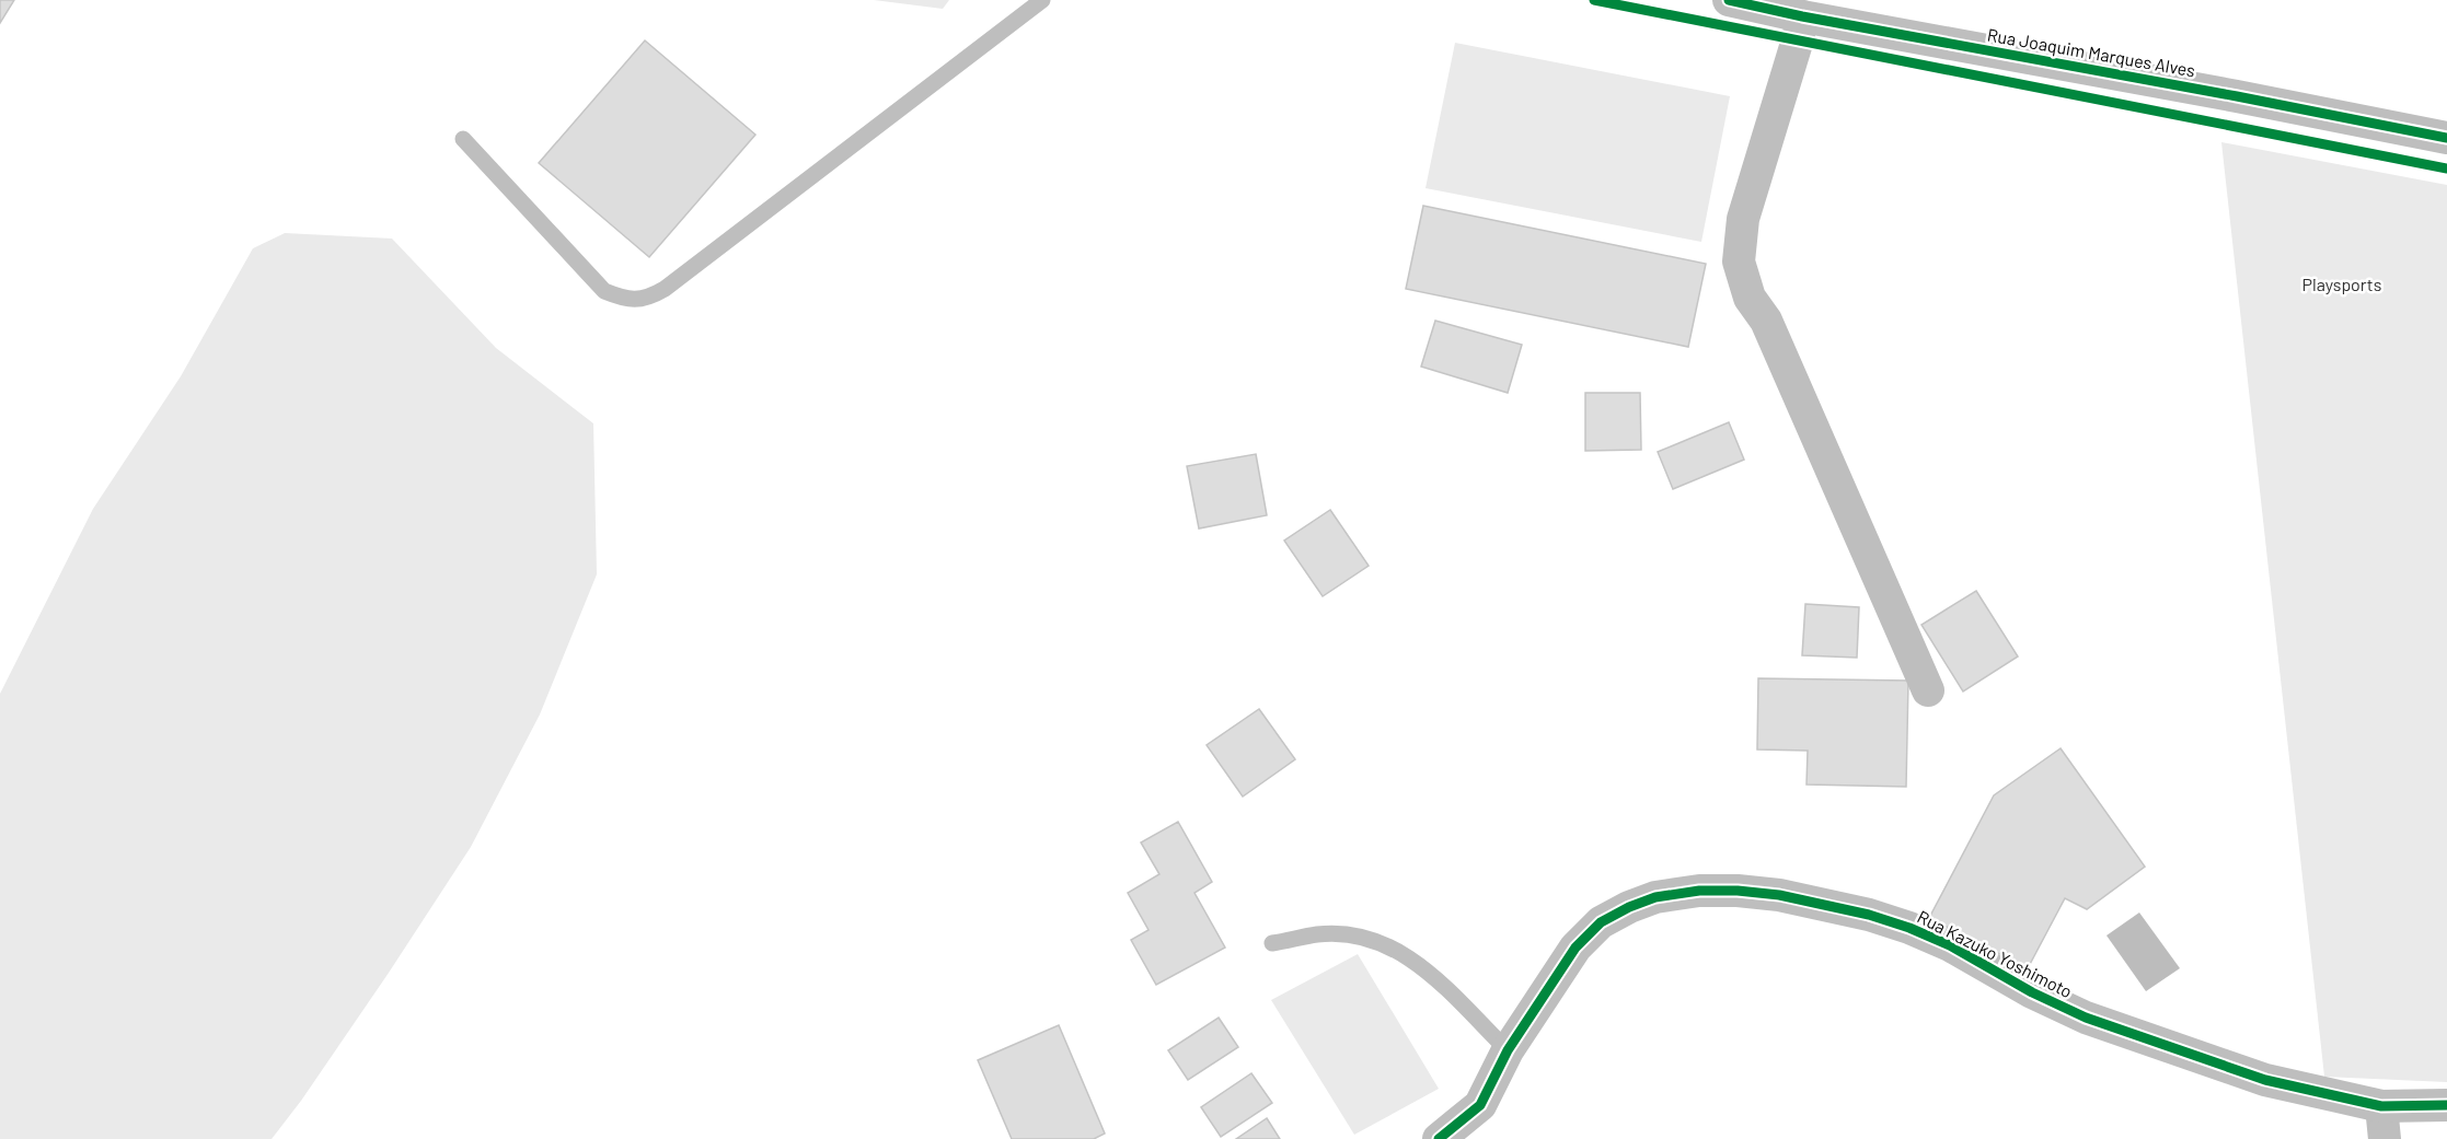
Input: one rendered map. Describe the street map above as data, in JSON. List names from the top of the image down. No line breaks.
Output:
{"streets":{"street":["Rua Joaquim Marques Alves","Rua Kazuko Yoshimoto"]},"parks":["Playsports"]}
